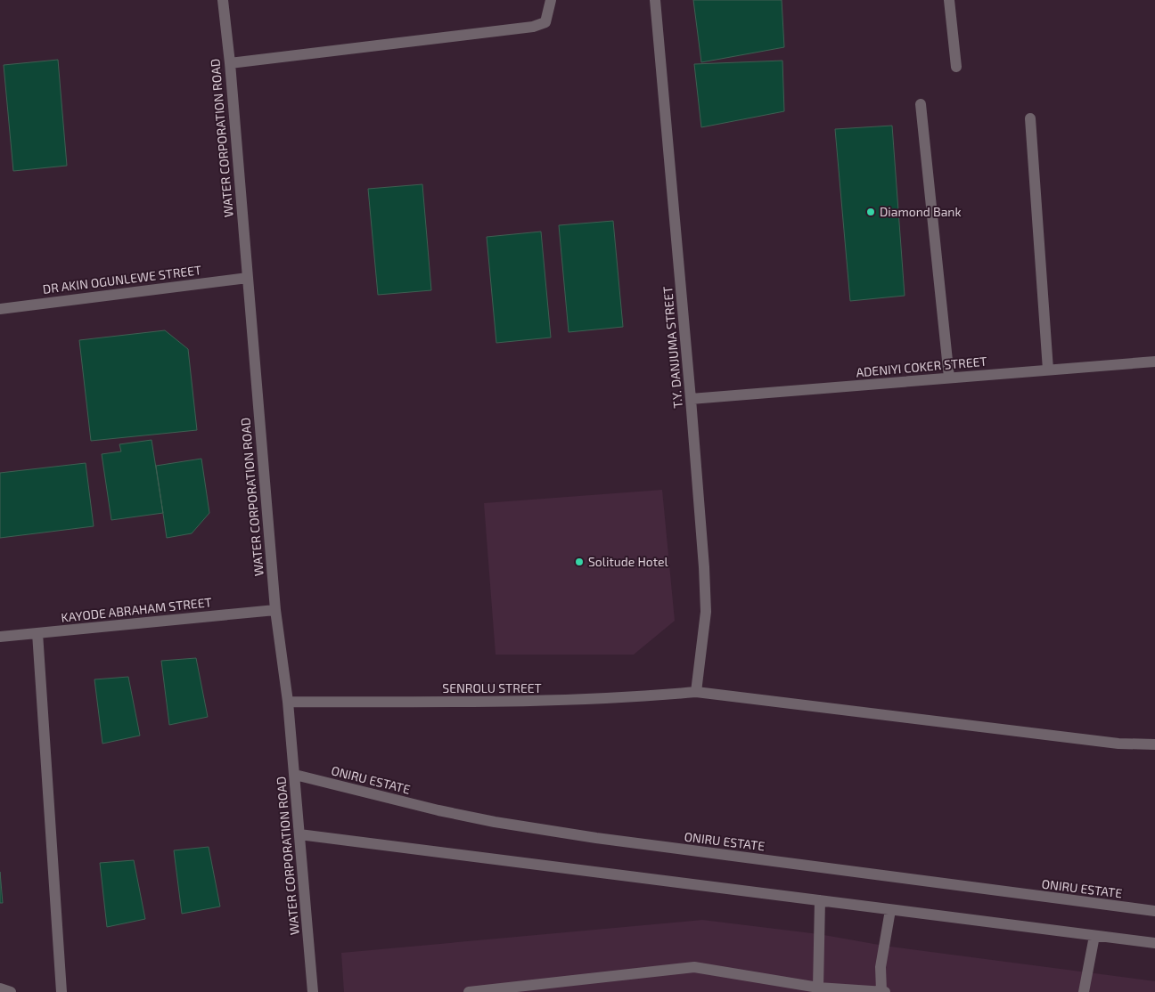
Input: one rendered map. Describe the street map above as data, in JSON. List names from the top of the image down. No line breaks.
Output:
{"streets":{"street":["WATER CORPORATION ROAD","DR AKIN OGUNLEWE STREET","T.Y. DANJUMA STREET","ADENIYI COKER STREET","KAYODE ABRAHAM STREET","SENROLU STREET","ONIRU ESTATE"]},"crossings":[["WATER CORPORATION ROAD","DR AKIN OGUNLEWE STREET"],["WATER CORPORATION ROAD","KAYODE ABRAHAM STREET"],["WATER CORPORATION ROAD","SENROLU STREET"],["WATER CORPORATION ROAD","ONIRU ESTATE"],["T.Y. DANJUMA STREET","ADENIYI COKER STREET"],["T.Y. DANJUMA STREET","SENROLU STREET"]],"places":["Diamond Bank","Solitude Hotel"]}
